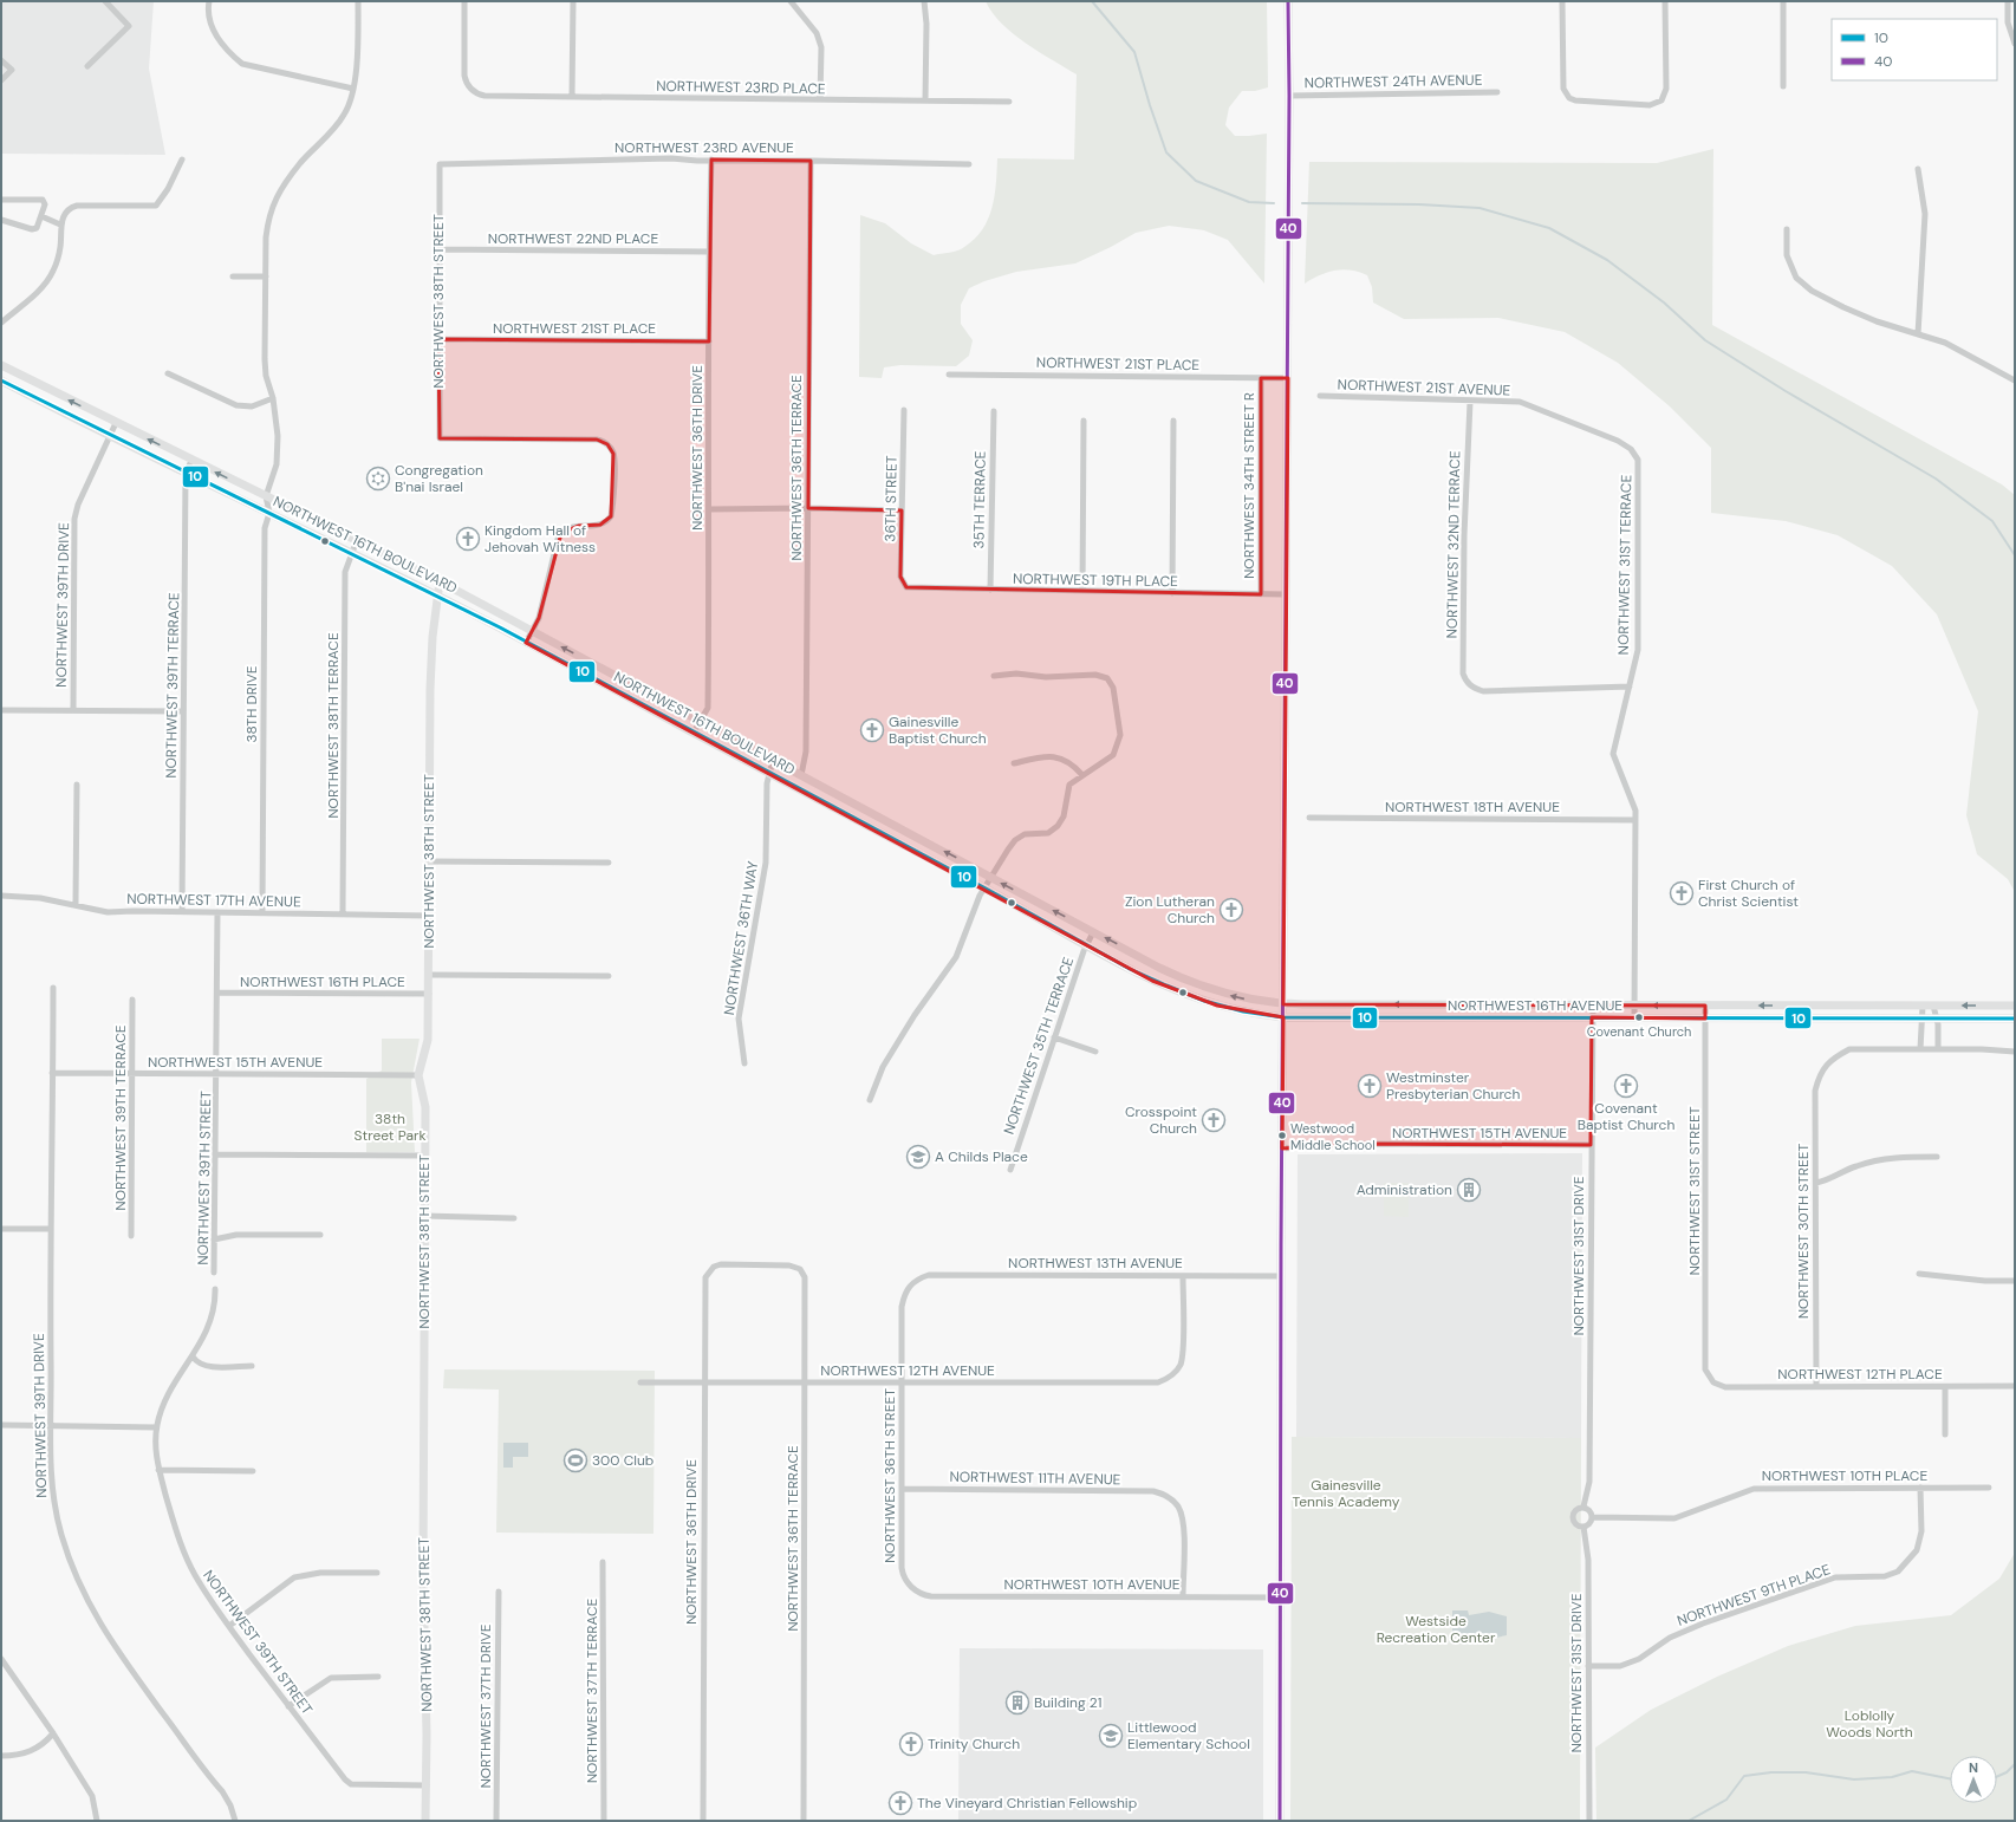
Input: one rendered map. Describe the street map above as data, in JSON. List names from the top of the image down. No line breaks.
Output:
{"streets":{"main road":["NORTHWEST 38TH STREET","NORTHWEST 16TH BOULEVARD","NORTHWEST 16TH AVENUE"],"street":["NORTHWEST 24TH AVENUE","NORTHWEST 23RD PLACE","NORTHWEST 23RD AVENUE","NORTHWEST 22ND PLACE","NORTHWEST 21ST PLACE","NORTHWEST 21ST AVENUE","NORTHWEST 36TH DRIVE","NORTHWEST 36TH TERRACE","NORTHWEST 34TH STREET R","36TH STREET","35TH TERRACE","NORTHWEST 32ND TERRACE","NORTHWEST 31ST TERRACE","NORTHWEST 19TH PLACE","NORTHWEST 39TH DRIVE","NORTHWEST 39TH TERRACE","38TH DRIVE","NORTHWEST 38TH TERRACE","NORTHWEST 18TH AVENUE","NORTHWEST 17TH AVENUE","NORTHWEST 36TH WAY","NORTHWEST 16TH PLACE","NORTHWEST 35TH TERRACE","NORTHWEST 15TH AVENUE","NORTHWEST 39TH STREET","NORTHWEST 31ST STREET","NORTHWEST 30TH STREET","NORTHWEST 31ST DRIVE","NORTHWEST 13TH AVENUE","NORTHWEST 12TH AVENUE","NORTHWEST 12TH PLACE","NORTHWEST 36TH STREET","NORTHWEST 10TH PLACE","NORTHWEST 11TH AVENUE","NORTHWEST 10TH AVENUE","NORTHWEST 9TH PLACE","NORTHWEST 37TH TERRACE","NORTHWEST 37TH DRIVE"]},"crossings":[["NORTHWEST 23RD AVENUE","NORTHWEST 38TH STREET"],["NORTHWEST 23RD AVENUE","NORTHWEST 36TH DRIVE"],["NORTHWEST 23RD AVENUE","NORTHWEST 36TH TERRACE"],["NORTHWEST 22ND PLACE","NORTHWEST 38TH STREET"],["NORTHWEST 22ND PLACE","NORTHWEST 36TH DRIVE"],["NORTHWEST 38TH STREET","NORTHWEST 21ST PLACE"],["NORTHWEST 38TH STREET","NORTHWEST 16TH BOULEVARD"],["NORTHWEST 38TH STREET","NORTHWEST 17TH AVENUE"],["NORTHWEST 38TH STREET","NORTHWEST 16TH PLACE"],["NORTHWEST 38TH STREET","NORTHWEST 15TH AVENUE"],["NORTHWEST 38TH STREET","NORTHWEST 39TH STREET"],["NORTHWEST 21ST PLACE","NORTHWEST 36TH DRIVE"],["NORTHWEST 21ST PLACE","NORTHWEST 34TH STREET R"],["NORTHWEST 21ST AVENUE","NORTHWEST 32ND TERRACE"],["NORTHWEST 21ST AVENUE","NORTHWEST 31ST TERRACE"],["NORTHWEST 36TH DRIVE","NORTHWEST 36TH TERRACE"],["NORTHWEST 36TH DRIVE","NORTHWEST 16TH BOULEVARD"],["NORTHWEST 36TH DRIVE","NORTHWEST 12TH AVENUE"],["NORTHWEST 36TH TERRACE","NORTHWEST 16TH BOULEVARD"],["NORTHWEST 36TH TERRACE","NORTHWEST 12TH AVENUE"],["NORTHWEST 34TH STREET R","NORTHWEST 19TH PLACE"],["36TH STREET","NORTHWEST 19TH PLACE"],["35TH TERRACE","NORTHWEST 19TH PLACE"],["NORTHWEST 16TH BOULEVARD","NORTHWEST 39TH DRIVE"],["NORTHWEST 16TH BOULEVARD","NORTHWEST 39TH TERRACE"],["NORTHWEST 16TH BOULEVARD","38TH DRIVE"],["NORTHWEST 16TH BOULEVARD","NORTHWEST 38TH TERRACE"],["NORTHWEST 16TH BOULEVARD","NORTHWEST 36TH WAY"],["NORTHWEST 16TH BOULEVARD","NORTHWEST 16TH AVENUE"],["NORTHWEST 16TH BOULEVARD","NORTHWEST 35TH TERRACE"],["NORTHWEST 32ND TERRACE","NORTHWEST 31ST TERRACE"],["NORTHWEST 31ST TERRACE","NORTHWEST 18TH AVENUE"],["NORTHWEST 31ST TERRACE","NORTHWEST 16TH AVENUE"],["NORTHWEST 39TH DRIVE","NORTHWEST 15TH AVENUE"],["NORTHWEST 39TH TERRACE","NORTHWEST 17TH AVENUE"],["NORTHWEST 39TH TERRACE","NORTHWEST 15TH AVENUE"],["38TH DRIVE","NORTHWEST 17TH AVENUE"],["NORTHWEST 38TH TERRACE","NORTHWEST 17TH AVENUE"],["NORTHWEST 17TH AVENUE","NORTHWEST 39TH STREET"],["NORTHWEST 16TH PLACE","NORTHWEST 39TH STREET"],["NORTHWEST 16TH AVENUE","NORTHWEST 31ST STREET"],["NORTHWEST 16TH AVENUE","NORTHWEST 31ST DRIVE"],["NORTHWEST 15TH AVENUE","NORTHWEST 39TH STREET"],["NORTHWEST 15TH AVENUE","NORTHWEST 31ST DRIVE"],["NORTHWEST 31ST STREET","NORTHWEST 12TH PLACE"],["NORTHWEST 30TH STREET","NORTHWEST 12TH PLACE"],["NORTHWEST 31ST DRIVE","NORTHWEST 10TH PLACE"],["NORTHWEST 31ST DRIVE","NORTHWEST 9TH PLACE"],["NORTHWEST 13TH AVENUE","NORTHWEST 12TH AVENUE"],["NORTHWEST 13TH AVENUE","NORTHWEST 36TH STREET"],["NORTHWEST 12TH AVENUE","NORTHWEST 36TH STREET"],["NORTHWEST 36TH STREET","NORTHWEST 11TH AVENUE"],["NORTHWEST 36TH STREET","NORTHWEST 10TH AVENUE"],["NORTHWEST 10TH PLACE","NORTHWEST 9TH PLACE"],["NORTHWEST 11TH AVENUE","NORTHWEST 10TH AVENUE"]],"parks":["38th Street Park","Gainesville Tennis Academy","Westside Recreation Center","Loblolly Woods North"],"places":{"synagogue":["Congregation B'nai Israel"],"church":["Kingdom Hall of Jehovah Witness","Gainesville Baptist Church","First Church of Christ Scientist","Zion Lutheran Church","Westminster Presbyterian Church","Covenant Baptist Church","Crosspoint Church","Trinity Church","The Vineyard Christian Fellowship"],"other":["Covenant Church","Westwood Middle School"],"school or university":["A Childs Place","Littlewood Elementary School"],"building":["Administration","Building 21"],"sports":["300 Club"]},"lines":["transit line 40","transit line 10"],"legend":["10","40"],"north":"top"}
